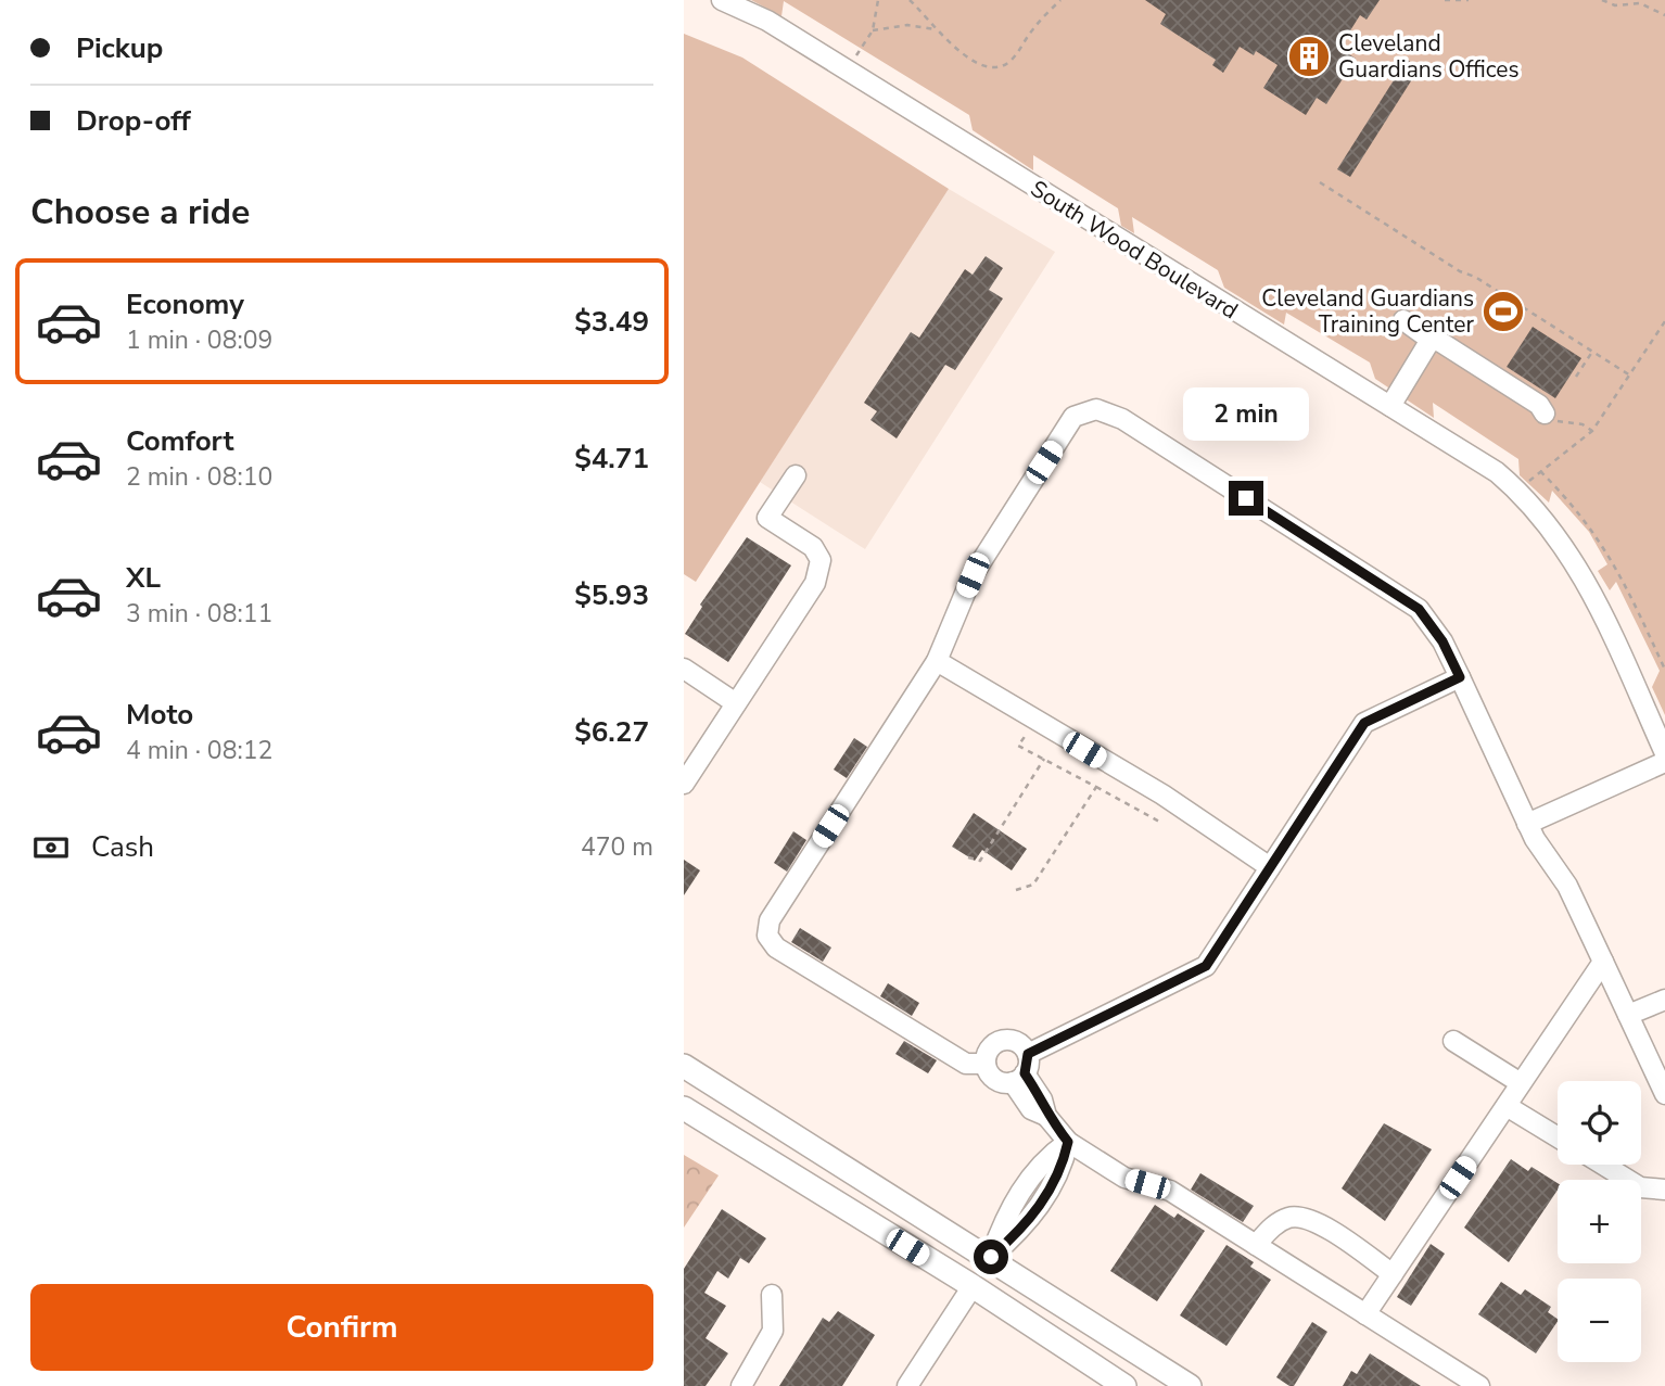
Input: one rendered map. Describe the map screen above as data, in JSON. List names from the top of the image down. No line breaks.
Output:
{"streets":{"street":["South Wood Boulevard"]},"places":{"building":["Cleveland Guardians Offices"],"sports":["Cleveland Guardians Training Center"]},"page":{"banner":["Pickup","Drop-off"],"heading":"Choose a ride","list":[{"name":"Economy","note":"1 min · 08:09","value":"$3.49"},{"name":"Comfort","note":"2 min · 08:10","value":"$4.71"},{"name":"XL","note":"3 min · 08:11","value":"$5.93"},{"name":"Moto","note":"4 min · 08:12","value":"$6.27"}],"bubble":"2 min","pay":["Cash","470 m"],"map_buttons":["+","−"],"buttons":"Confirm"}}
